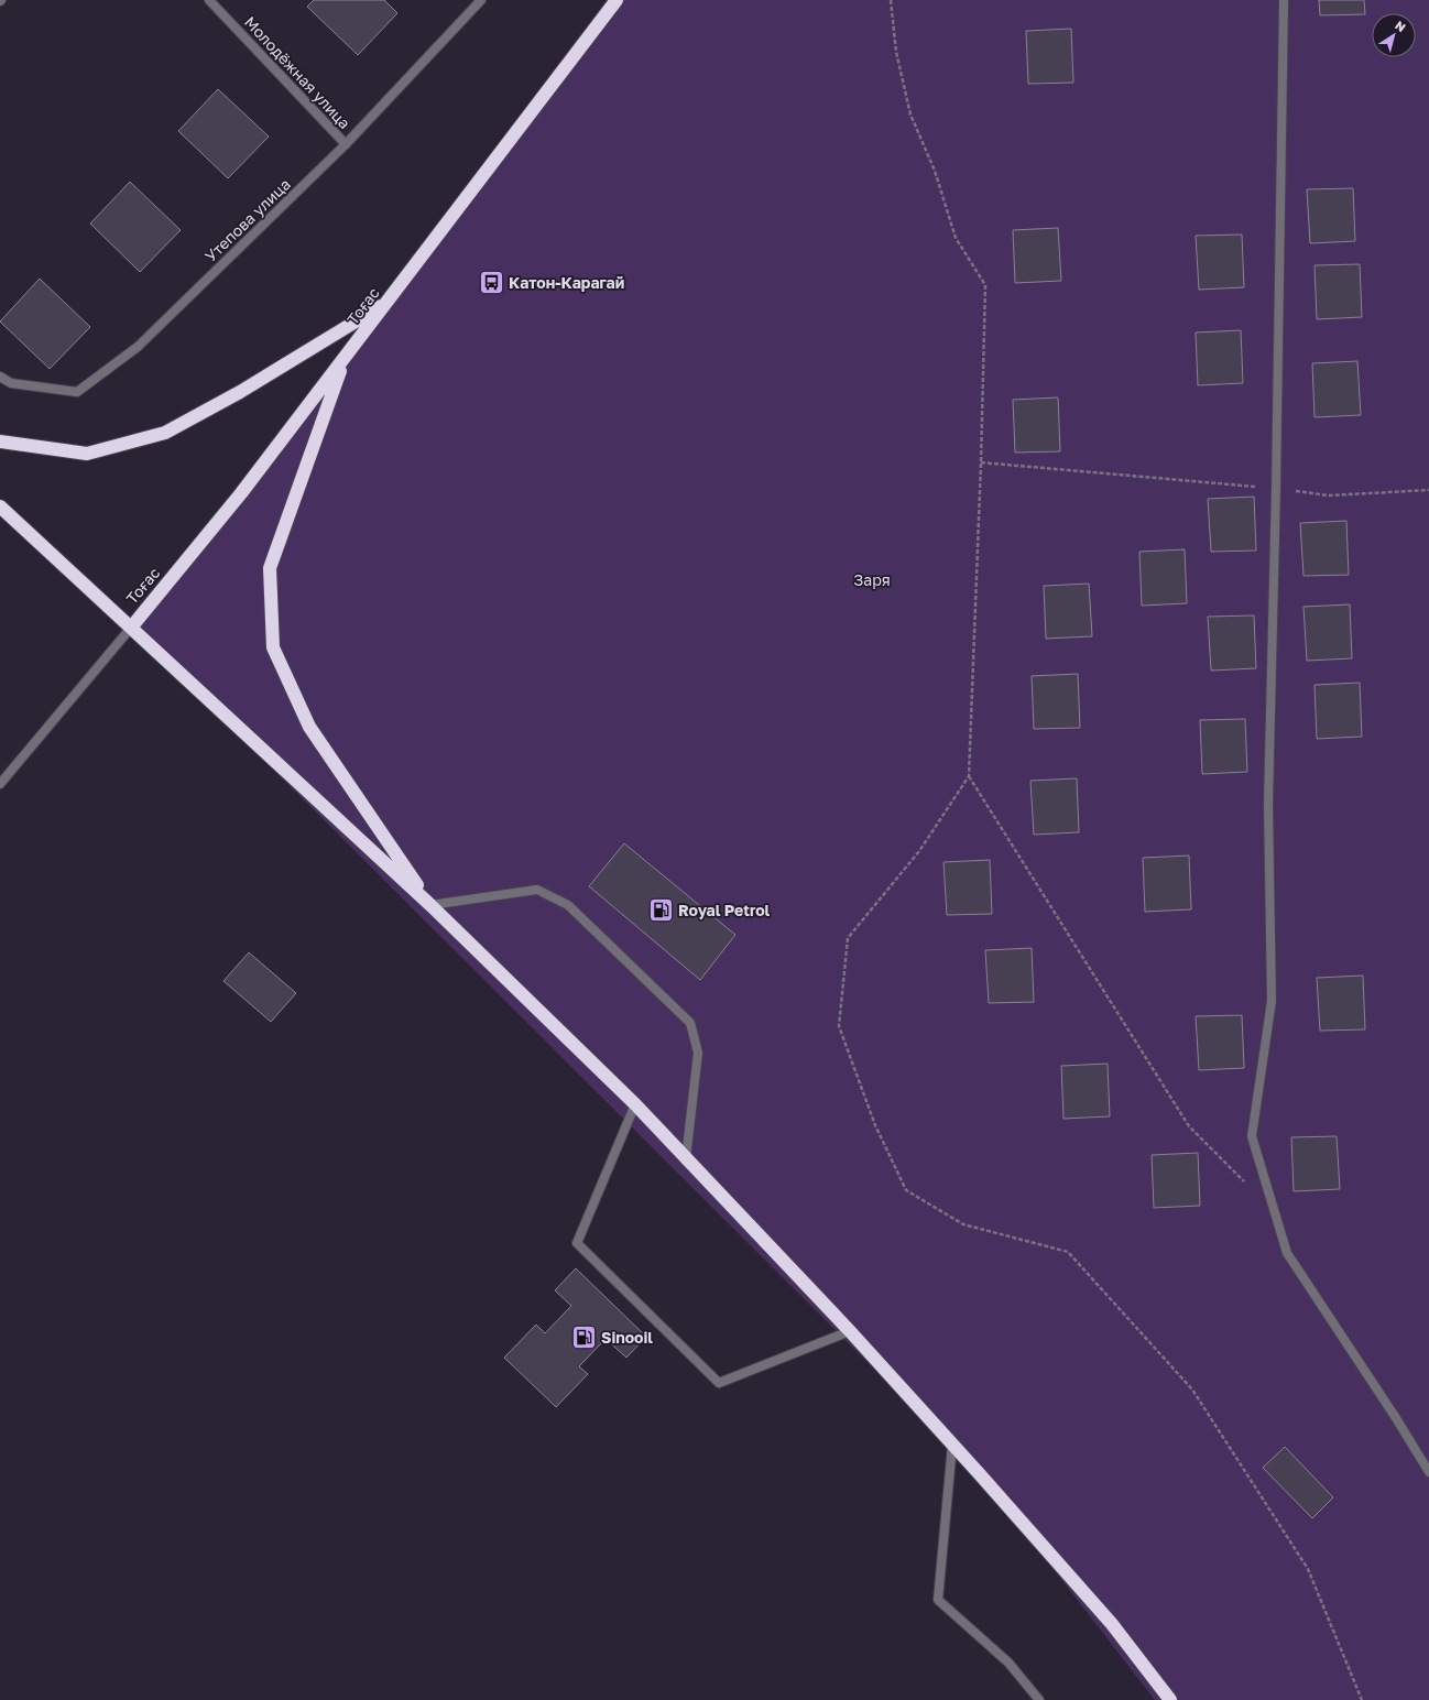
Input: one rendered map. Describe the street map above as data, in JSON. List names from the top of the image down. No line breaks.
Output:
{"streets":{"highway":["Тоғас"],"street":["Молодёжная улица","Утепова улица"]},"crossings":[["Молодёжная улица","Утепова улица"]],"parks":["Заря"],"places":{"bus stop":["Катон-Карагай"],"fuel station":["Royal Petrol","Sinooil"]},"north":"top right"}
